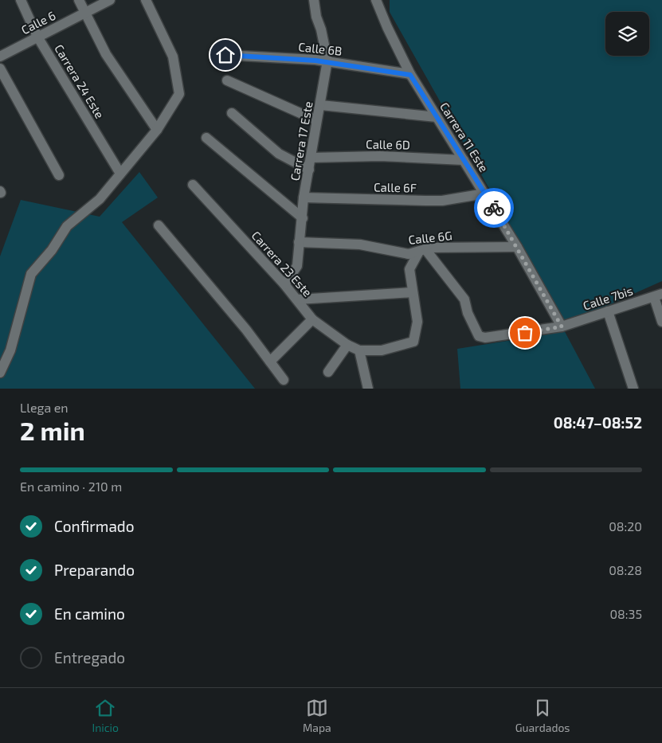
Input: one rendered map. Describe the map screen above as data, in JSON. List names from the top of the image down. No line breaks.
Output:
{"streets":{"street":["Calle 6","Calle 6B","Carrera 24 Este","Carrera 11 Este","Carrera 17 Este","Calle 6D","Calle 6F","Calle 6G","Carrera 23 Este","Calle 7bis"]},"crossings":[["Calle 6","Carrera 24 Este"],["Calle 6B","Carrera 11 Este"],["Calle 6B","Carrera 17 Este"],["Carrera 11 Este","Calle 6D"],["Carrera 11 Este","Calle 6F"],["Carrera 11 Este","Calle 6G"],["Carrera 11 Este","Calle 7bis"],["Carrera 17 Este","Calle 6D"],["Carrera 17 Este","Calle 6F"],["Carrera 17 Este","Calle 6G"],["Carrera 17 Este","Carrera 23 Este"],["Calle 6G","Calle 7bis"]],"page":{"heading":["2 min","Llega en","08:47–08:52"],"bar":"En camino · 210 m","list":[["Confirmado","08:20"],["Preparando","08:28"],["En camino","08:35"],"Entregado"],"tabs":["Inicio","Mapa","Guardados"]}}
